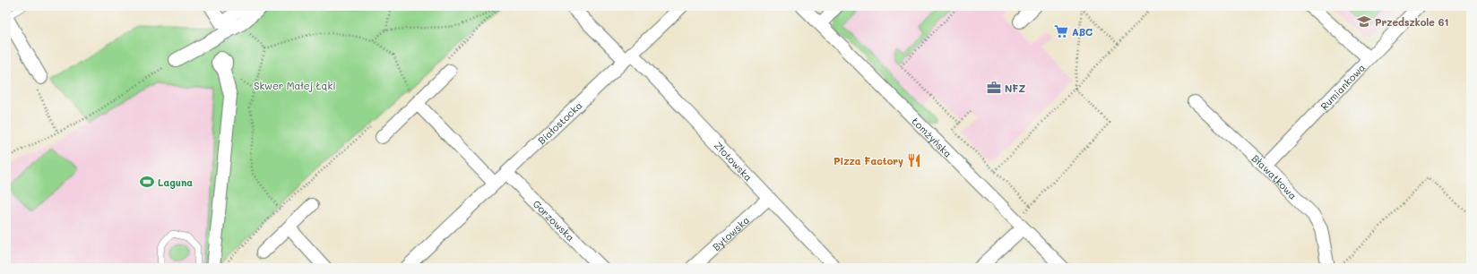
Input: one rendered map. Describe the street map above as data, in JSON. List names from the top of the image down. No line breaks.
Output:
{"streets":{"street":["Rumiankowa","Białostocka","Łomżyńska","Złotowska","Bławatkowa","Gorzowska","Bytowska"]},"crossings":[["Rumiankowa","Bławatkowa"],["Białostocka","Złotowska"],["Białostocka","Gorzowska"],["Złotowska","Bytowska"]],"parks":["Skwer Małej Łąki"],"places":{"school or university":["Przedszkole 61"],"supermarket":["ABC"],"office":["NFZ"],"restaurant":["Pizza Factory"],"sports":["Laguna"]}}
